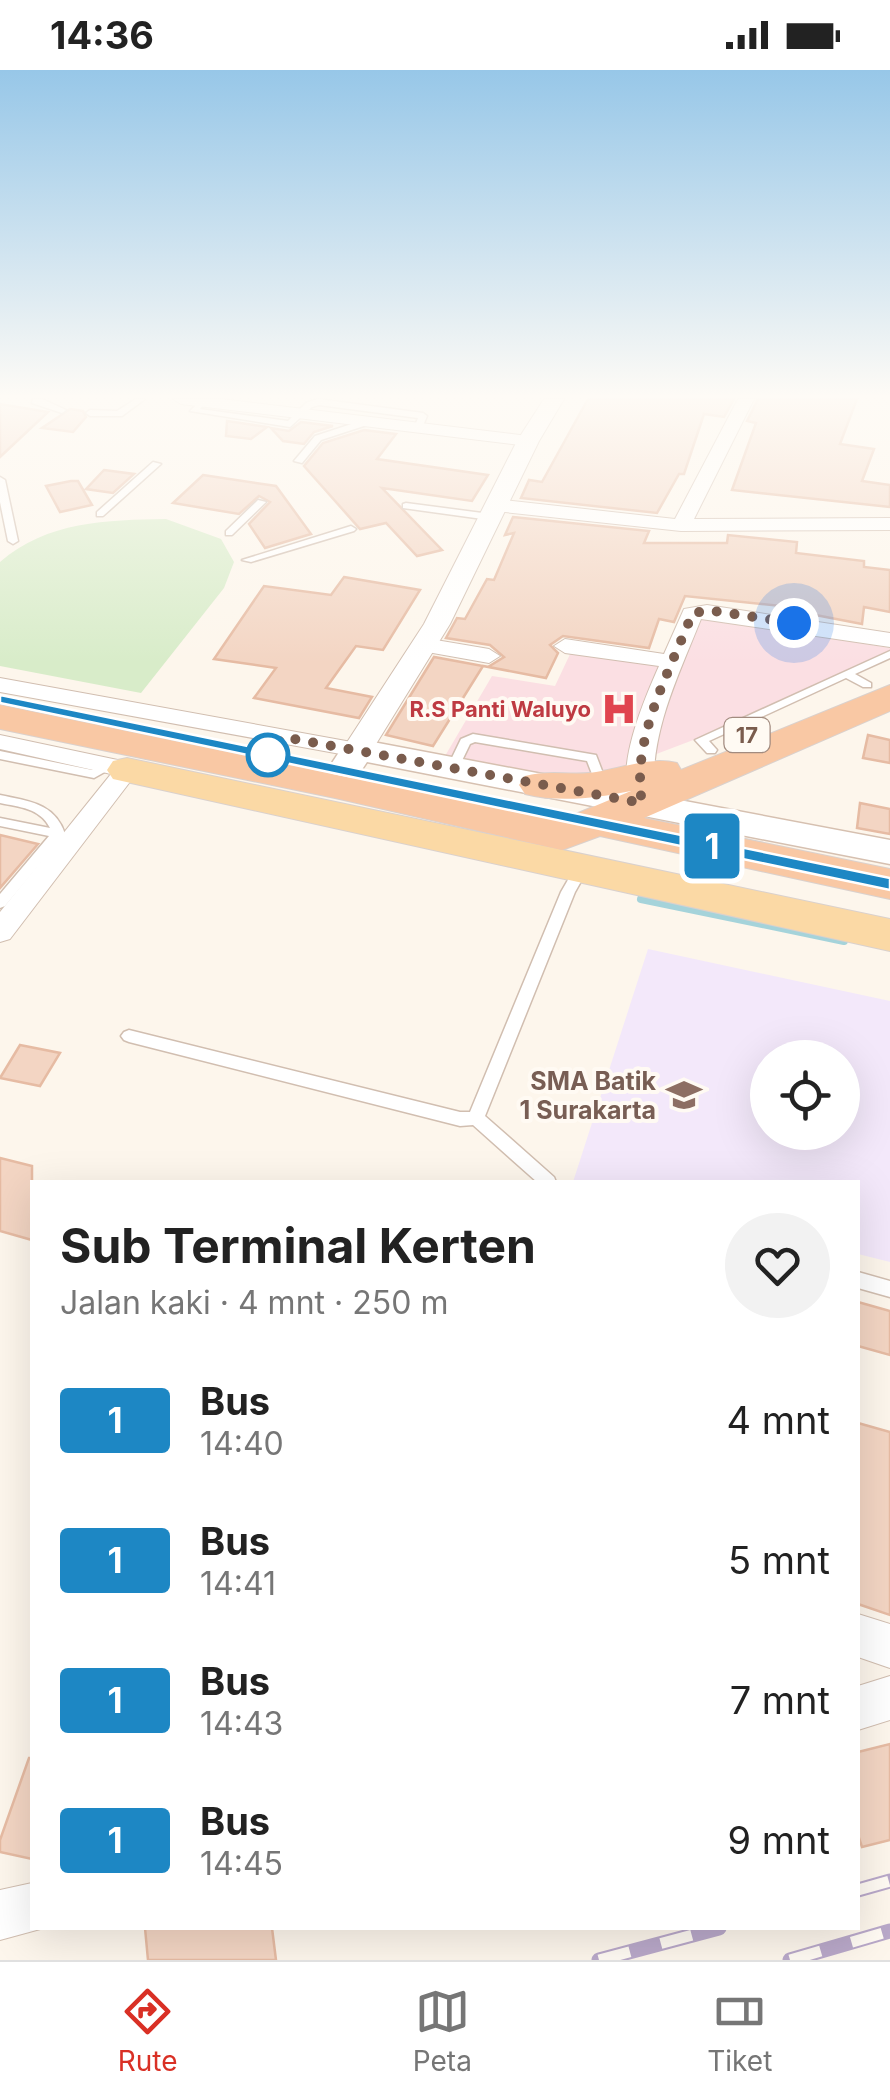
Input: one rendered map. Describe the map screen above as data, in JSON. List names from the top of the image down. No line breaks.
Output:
{"streets":{"highway":["17"]},"places":{"hospital":["R.S Panti Waluyo"],"school or university":["SMA Batik 1 Surakarta"]},"lines":["bus line 1"],"page":{"status":"14:36","on_map":"1","heading":["Sub Terminal Kerten","Jalan kaki · 4 mnt · 250 m"],"list":[{"mark":"1","name":"Bus","note":"14:40","value":"4 mnt"},{"mark":"1","name":"Bus","note":"14:41","value":"5 mnt"},{"mark":"1","name":"Bus","note":"14:43","value":"7 mnt"},{"mark":"1","name":"Bus","note":"14:45","value":"9 mnt"}],"tabs":["Rute","Peta","Tiket"]}}
